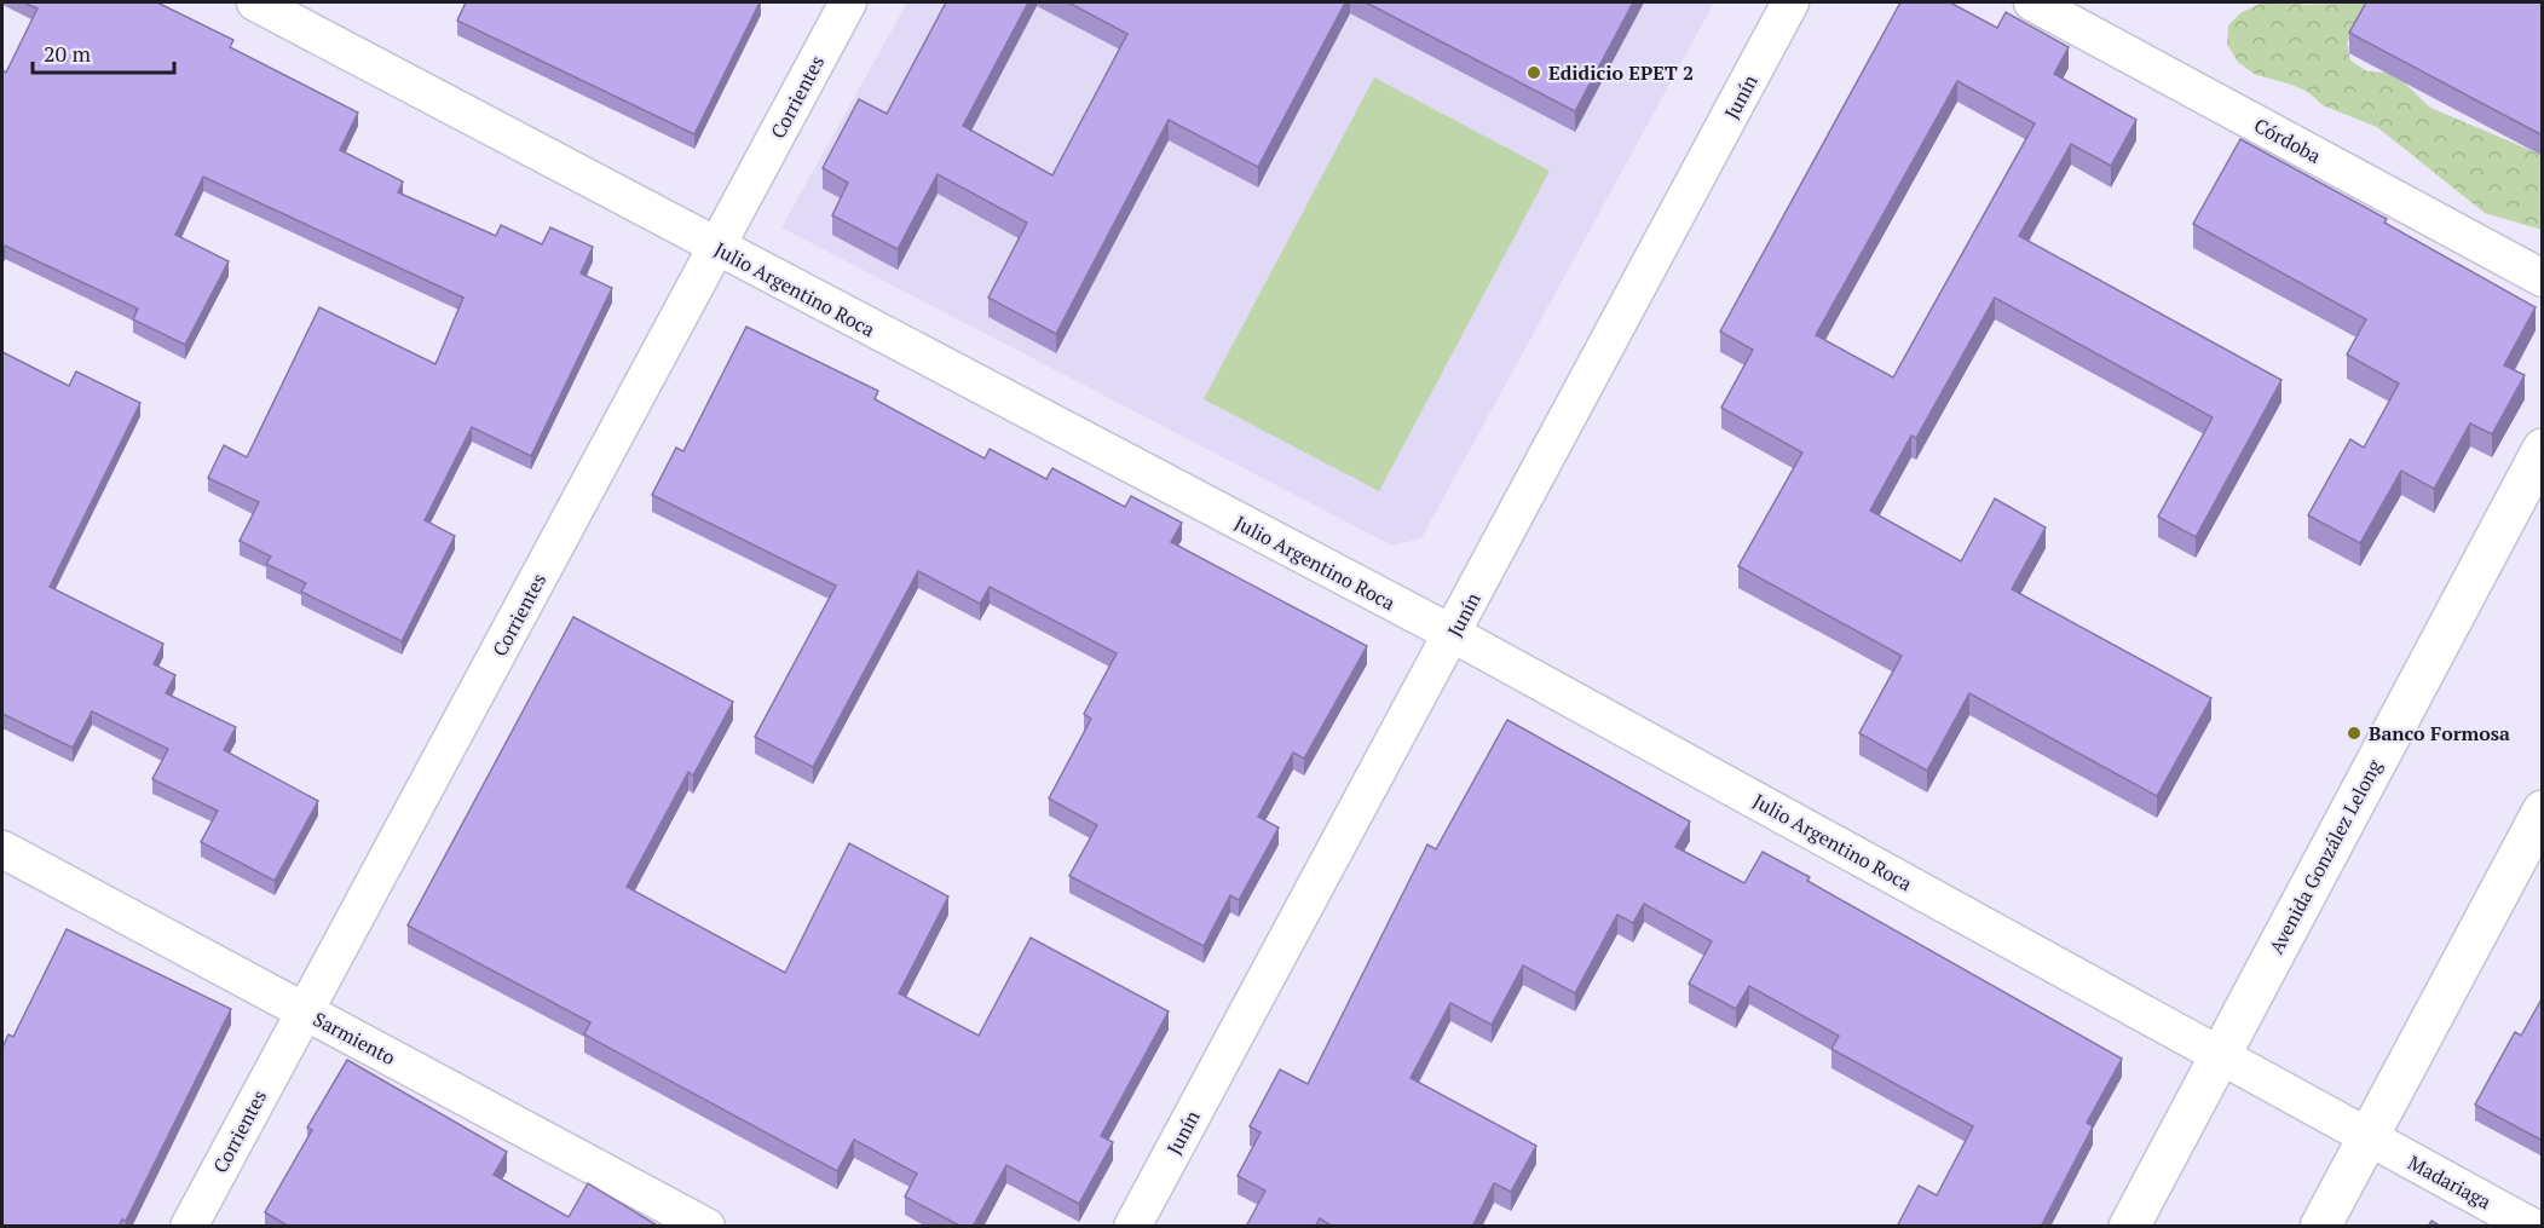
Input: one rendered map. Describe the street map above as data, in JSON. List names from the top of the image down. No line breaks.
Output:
{"streets":{"main road":["Avenida González Lelong"],"street":["Corrientes","Junín","Córdoba","Julio Argentino Roca","Sarmiento","Madariaga"]},"crossings":[["Corrientes","Julio Argentino Roca"],["Corrientes","Sarmiento"],["Junín","Julio Argentino Roca"],["Julio Argentino Roca","Avenida González Lelong"],["Julio Argentino Roca","Madariaga"]],"places":["Edidicio EPET 2","Banco Formosa"],"scale_bar":"20 m"}
